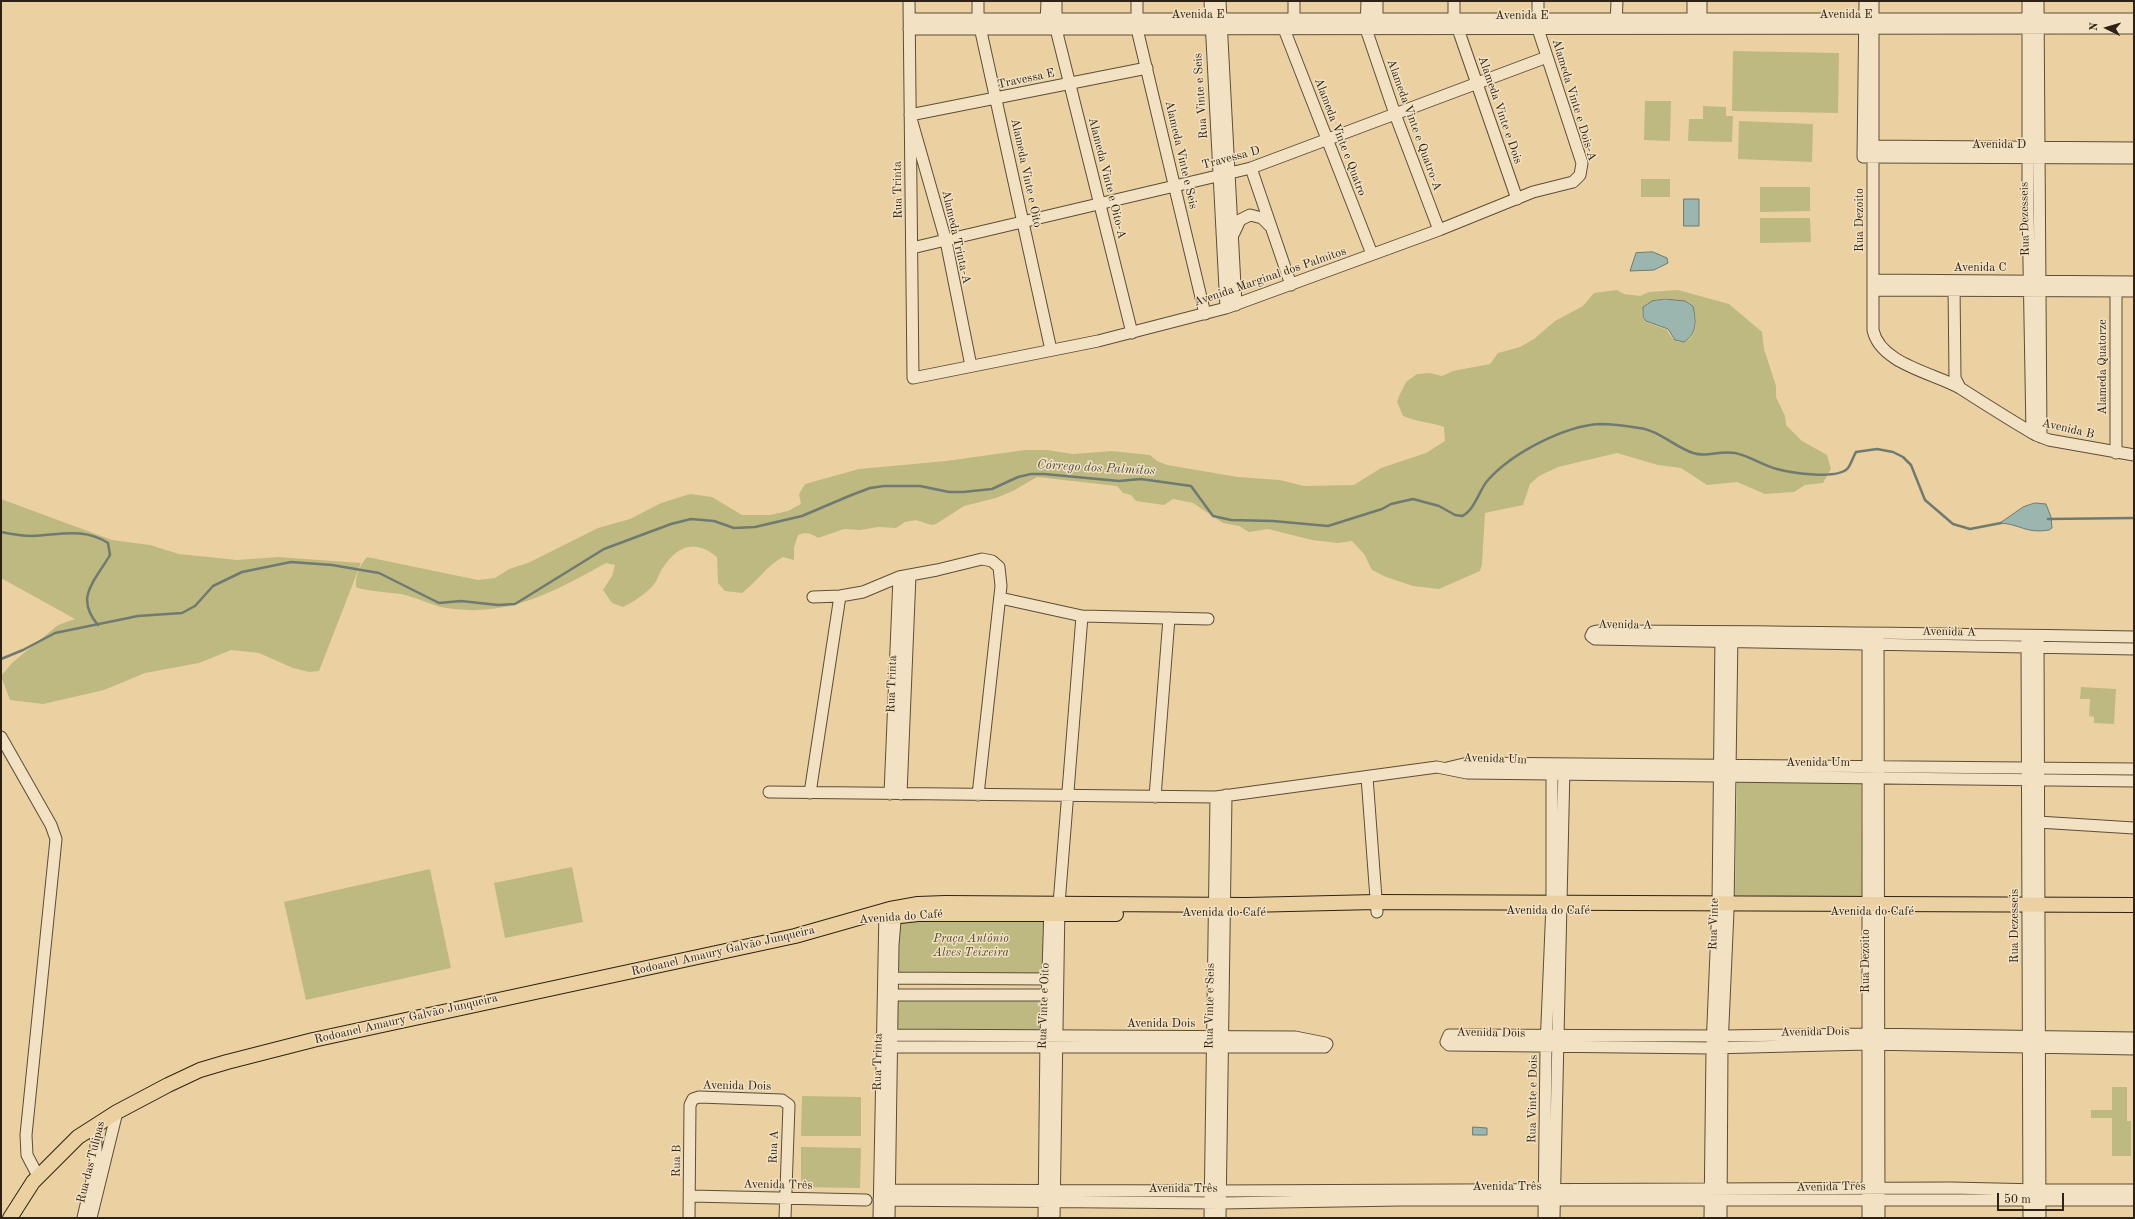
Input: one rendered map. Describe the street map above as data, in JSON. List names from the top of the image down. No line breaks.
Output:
{"streets":{"main road":["Avenida do Café","Rodoanel Amaury Galvão Junqueira"],"street":["Avenida E","Travessa E","Rua Vinte e Seis","Alameda Vinte e Dois-A","Alameda Vinte e Dois","Alameda Vinte e Quatro-A","Alameda Vinte e Quatro","Avenida D","Alameda Vinte e Seis","Travessa D","Alameda Vinte e Oito","Alameda Vinte e Oito-A","Rua Trinta","Rua Dezesseis","Rua Dezoito","Alameda Trinta-A","Avenida C","Avenida Marginal dos Palmitos","Alameda Quatorze","Avenida B","Avenida A","Avenida Um","Rua Vinte","Rua Vinte e Oito","Avenida Dois","Rua Vinte e Dois","Rua A","Rua B","Rua das Tulipas","Avenida Três"]},"crossings":[["Avenida E","Rua Vinte e Seis"],["Avenida E","Alameda Vinte e Dois-A"],["Avenida E","Alameda Vinte e Dois"],["Avenida E","Alameda Vinte e Quatro-A"],["Avenida E","Alameda Vinte e Quatro"],["Avenida E","Alameda Vinte e Seis"],["Avenida E","Alameda Vinte e Oito"],["Avenida E","Alameda Vinte e Oito-A"],["Avenida E","Rua Trinta"],["Avenida E","Rua Dezesseis"],["Avenida E","Rua Dezoito"],["Travessa E","Alameda Vinte e Seis"],["Travessa E","Alameda Vinte e Oito"],["Travessa E","Alameda Vinte e Oito-A"],["Travessa E","Rua Trinta"],["Travessa E","Alameda Trinta-A"],["Rua Vinte e Seis","Travessa D"],["Rua Vinte e Seis","Avenida Marginal dos Palmitos"],["Rua Vinte e Seis","Avenida Um"],["Rua Vinte e Seis","Avenida do Café"],["Rua Vinte e Seis","Avenida Dois"],["Rua Vinte e Seis","Avenida Três"],["Alameda Vinte e Dois-A","Travessa D"],["Alameda Vinte e Dois-A","Avenida Marginal dos Palmitos"],["Alameda Vinte e Dois","Travessa D"],["Alameda Vinte e Dois","Avenida Marginal dos Palmitos"],["Alameda Vinte e Quatro-A","Travessa D"],["Alameda Vinte e Quatro-A","Avenida Marginal dos Palmitos"],["Alameda Vinte e Quatro","Travessa D"],["Alameda Vinte e Quatro","Avenida Marginal dos Palmitos"],["Avenida D","Rua Dezesseis"],["Avenida D","Rua Dezoito"],["Alameda Vinte e Seis","Travessa D"],["Alameda Vinte e Seis","Avenida Marginal dos Palmitos"],["Travessa D","Alameda Vinte e Oito"],["Travessa D","Alameda Vinte e Oito-A"],["Travessa D","Rua Trinta"],["Travessa D","Alameda Trinta-A"],["Alameda Vinte e Oito","Avenida Marginal dos Palmitos"],["Alameda Vinte e Oito-A","Avenida Marginal dos Palmitos"],["Rua Trinta","Alameda Trinta-A"],["Rua Trinta","Avenida Marginal dos Palmitos"],["Rua Trinta","Avenida Um"],["Rua Trinta","Avenida do Café"],["Rua Trinta","Avenida Dois"],["Rua Trinta","Avenida Três"],["Rua Dezesseis","Avenida C"],["Rua Dezesseis","Avenida B"],["Rua Dezesseis","Avenida A"],["Rua Dezesseis","Avenida Um"],["Rua Dezesseis","Avenida do Café"],["Rua Dezesseis","Avenida Dois"],["Rua Dezesseis","Avenida Três"],["Rua Dezoito","Avenida C"],["Rua Dezoito","Avenida B"],["Rua Dezoito","Avenida A"],["Rua Dezoito","Avenida Um"],["Rua Dezoito","Avenida do Café"],["Rua Dezoito","Avenida Dois"],["Rua Dezoito","Avenida Três"],["Alameda Trinta-A","Avenida Marginal dos Palmitos"],["Avenida C","Alameda Quatorze"],["Alameda Quatorze","Avenida B"],["Avenida A","Rua Vinte"],["Avenida Um","Rua Vinte"],["Avenida Um","Rua Vinte e Oito"],["Avenida Um","Rua Vinte e Dois"],["Avenida do Café","Rua Vinte"],["Avenida do Café","Rodoanel Amaury Galvão Junqueira"],["Avenida do Café","Rua Vinte e Oito"],["Avenida do Café","Rua Vinte e Dois"],["Rua Vinte","Avenida Dois"],["Rua Vinte","Avenida Três"],["Rodoanel Amaury Galvão Junqueira","Rua das Tulipas"],["Rua Vinte e Oito","Avenida Dois"],["Rua Vinte e Oito","Avenida Três"],["Avenida Dois","Rua Vinte e Dois"],["Avenida Dois","Rua A"],["Avenida Dois","Rua B"],["Rua Vinte e Dois","Avenida Três"],["Rua A","Avenida Três"],["Rua B","Avenida Três"]],"water":["Córrego dos Palmitos"],"parks":["Praça Antônio Alves Teixeira"],"scale_bar":"50 m","north":"left"}
